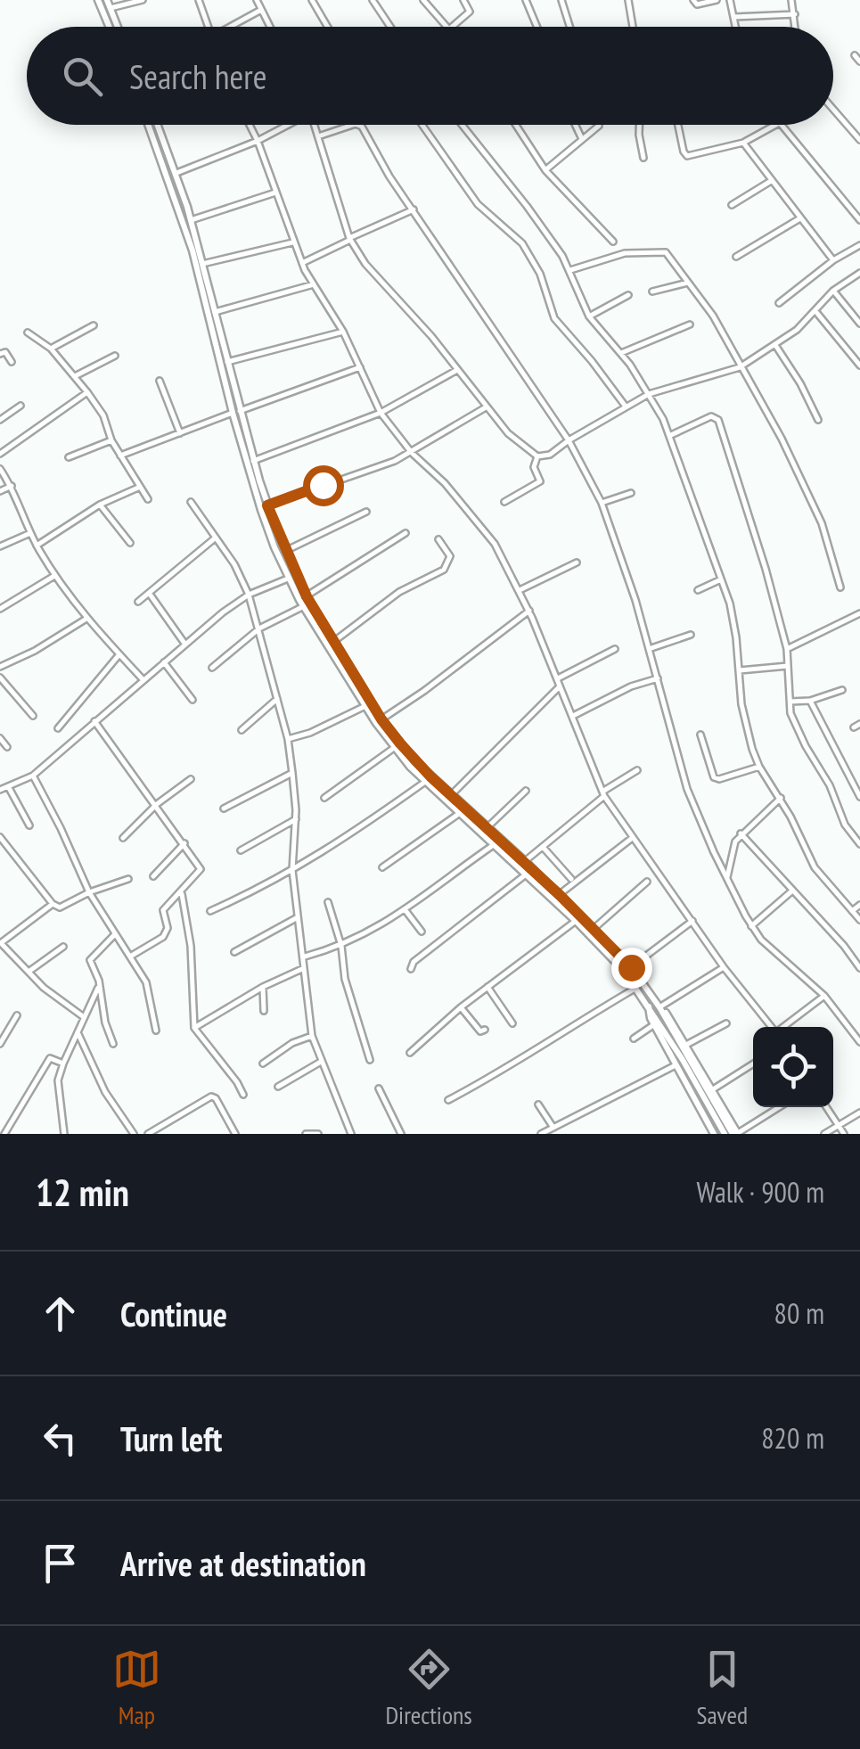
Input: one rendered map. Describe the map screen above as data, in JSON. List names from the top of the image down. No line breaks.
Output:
{"page":{"search":"Search here","heading":["12 min","Walk · 900 m"],"list":[["Continue","80 m"],["Turn left","820 m"],"Arrive at destination"],"nav":["Map","Directions","Saved"]}}
